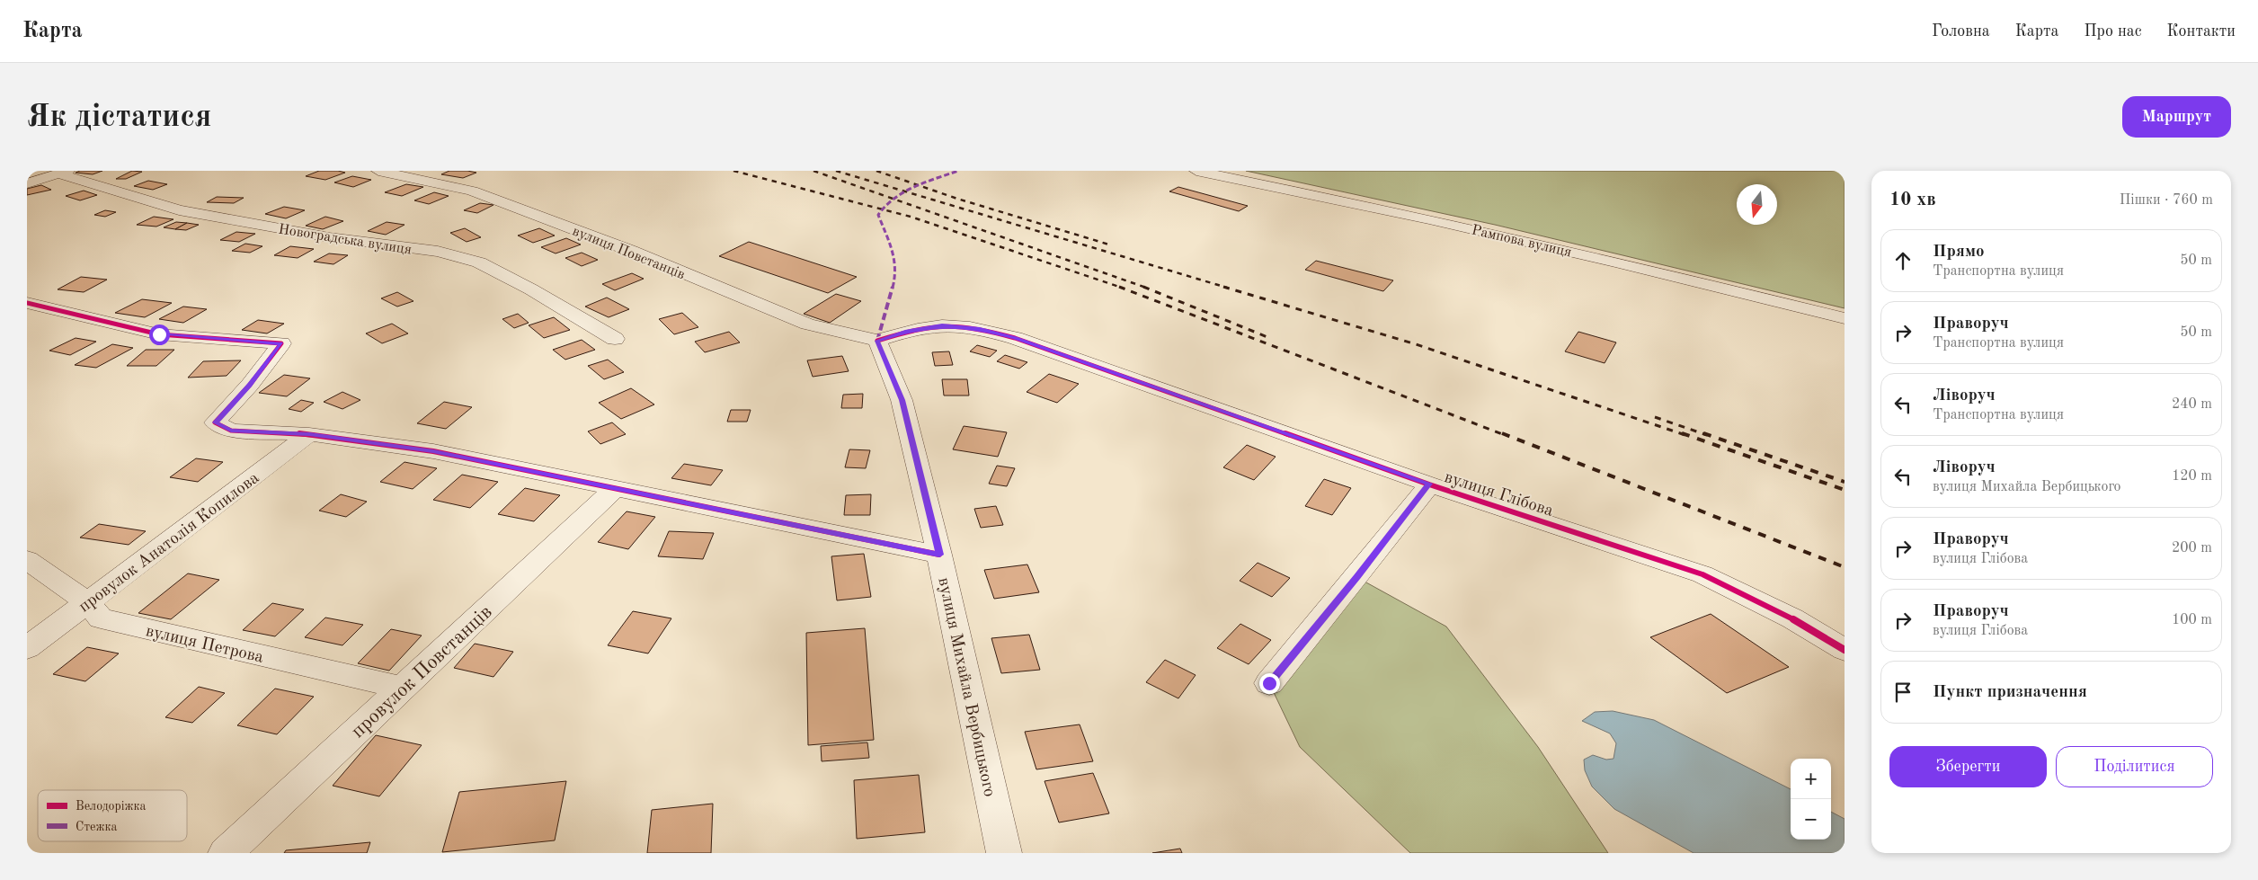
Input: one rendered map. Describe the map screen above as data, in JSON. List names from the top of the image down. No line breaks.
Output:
{"streets":{"street":["Новоградська вулиця","Рампова вулиця","вулиця Повстанців","вулиця Глібова","провулок Анатолія Копилова","вулиця Петрова","провулок Повстанців","вулиця Михайла Вербицького"]},"crossings":[["вулиця Повстанців","вулиця Глібова"],["вулиця Повстанців","вулиця Михайла Вербицького"],["вулиця Глібова","вулиця Михайла Вербицького"],["провулок Анатолія Копилова","вулиця Петрова"],["вулиця Петрова","провулок Повстанців"]],"legend":["Велодоріжка","Стежка"],"north":"bottom","page":{"header":"Карта","nav":["Головна","Карта","Про нас","Контакти"],"buttons":["Маршрут",["Зберегти","Поділитися"]],"title":"Як дістатися","heading":["10 хв","Пішки · 760 m"],"list":[["Прямо","Транспортна вулиця","50 m"],["Праворуч","Транспортна вулиця","50 m"],["Ліворуч","Транспортна вулиця","240 m"],["Ліворуч","вулиця Михайла Вербицького","120 m"],["Праворуч","вулиця Глібова","200 m"],["Праворуч","вулиця Глібова","100 m"],"Пункт призначення"],"map_buttons":["+","−"]}}
